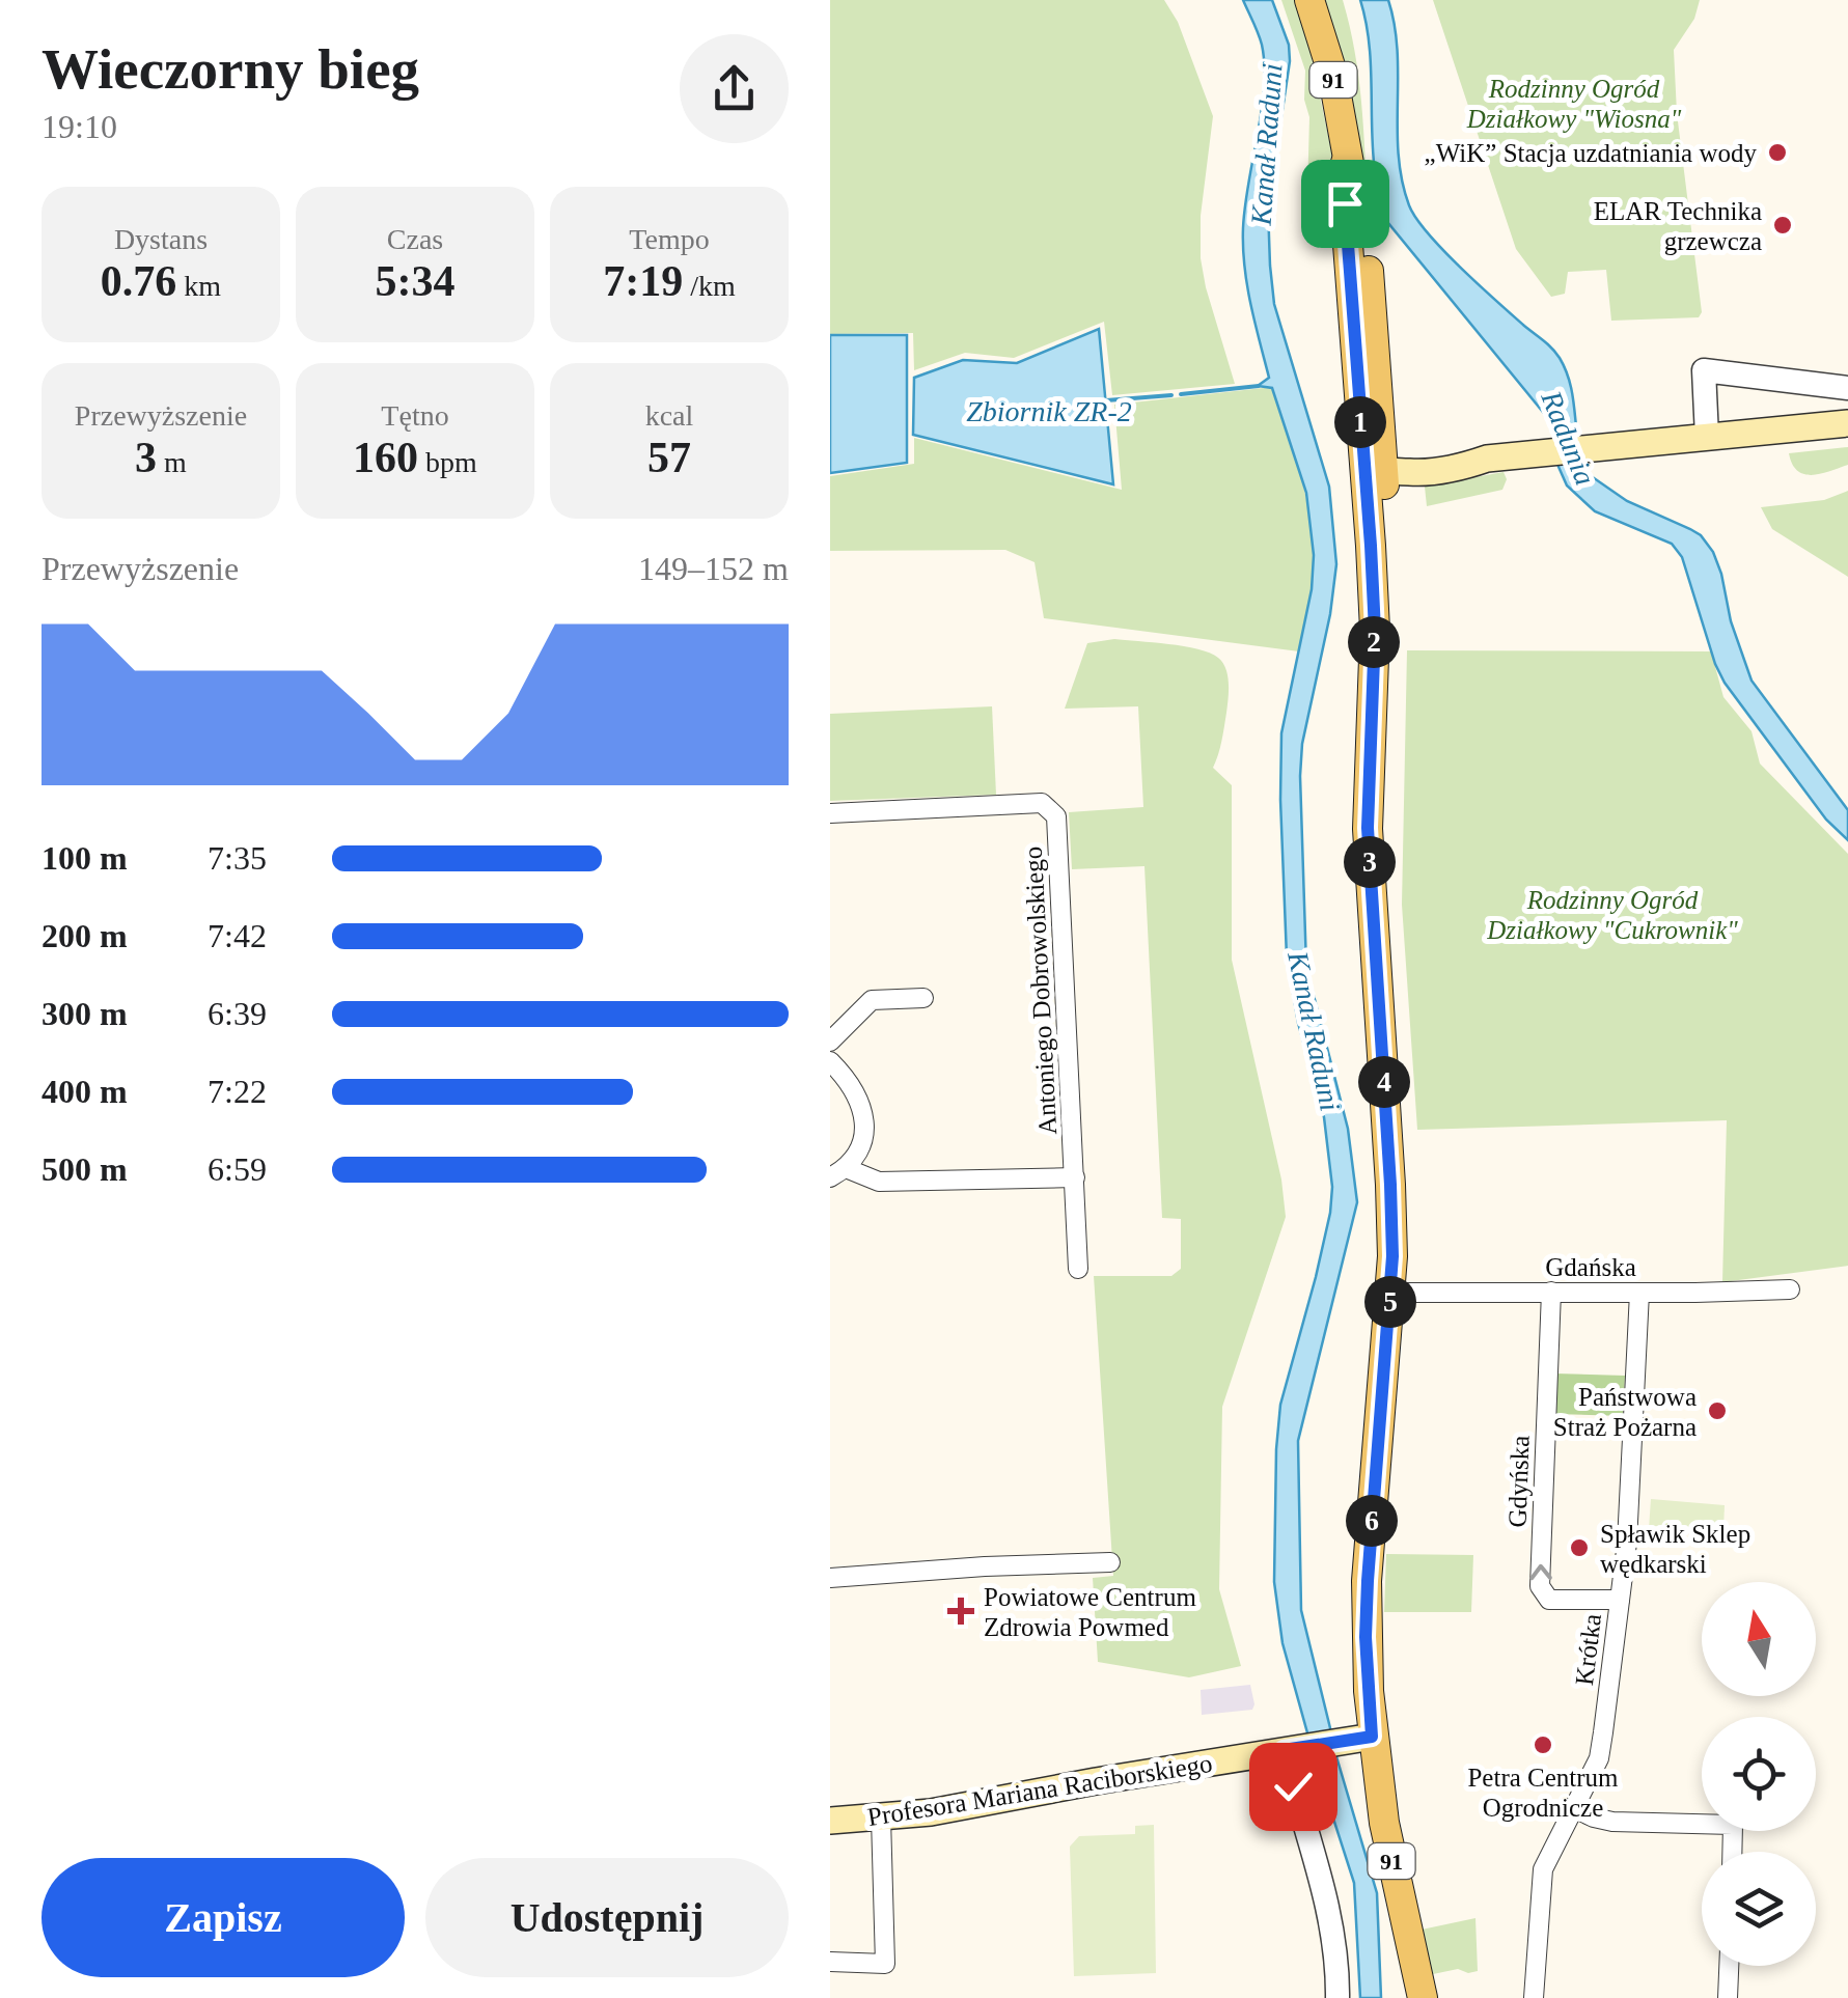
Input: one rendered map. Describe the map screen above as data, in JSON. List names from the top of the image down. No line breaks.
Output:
{"streets":{"main road":["91","Profesora Mariana Raciborskiego"],"street":["Antoniego Dobrowolskiego","Gdańska","Gdyńska","Krótka"]},"crossings":[["91","Gdańska"],["91","Profesora Mariana Raciborskiego"],["Gdańska","Gdyńska"],["Gdańska","Krótka"],["Gdyńska","Krótka"]],"one_way":["Gdyńska"],"water":["Kanał Raduni","Zbiornik ZR-2","Radunia"],"parks":["Rodzinny Ogród Działkowy \"Wiosna\"","Rodzinny Ogród Działkowy \"Cukrownik\""],"places":{"other":["„WiK” Stacja uzdatniania wody","ELAR Technika grzewcza","Państwowa Straż Pożarna","Spławik Sklep wędkarski","Petra Centrum Ogrodnicze"],"health":["Powiatowe Centrum Zdrowia Powmed"]},"north":"top","page":{"heading":["Wieczorny bieg","19:10"],"stats":[["Dystans","0.76 km"],["Czas","5:34"],["Tempo","7:19 /km"],["Przewyższenie","3 m"],["Tętno","160 bpm"],["kcal","57"]],"pins":["1","2","3","4","5","6"],"chart":["Przewyższenie","149–152 m"],"list":[{"name":"100 m","note":"7:35"},{"name":"200 m","note":"7:42"},{"name":"300 m","note":"6:39"},{"name":"400 m","note":"7:22"},{"name":"500 m","note":"6:59"}],"buttons":["Zapisz","Udostępnij"]}}
